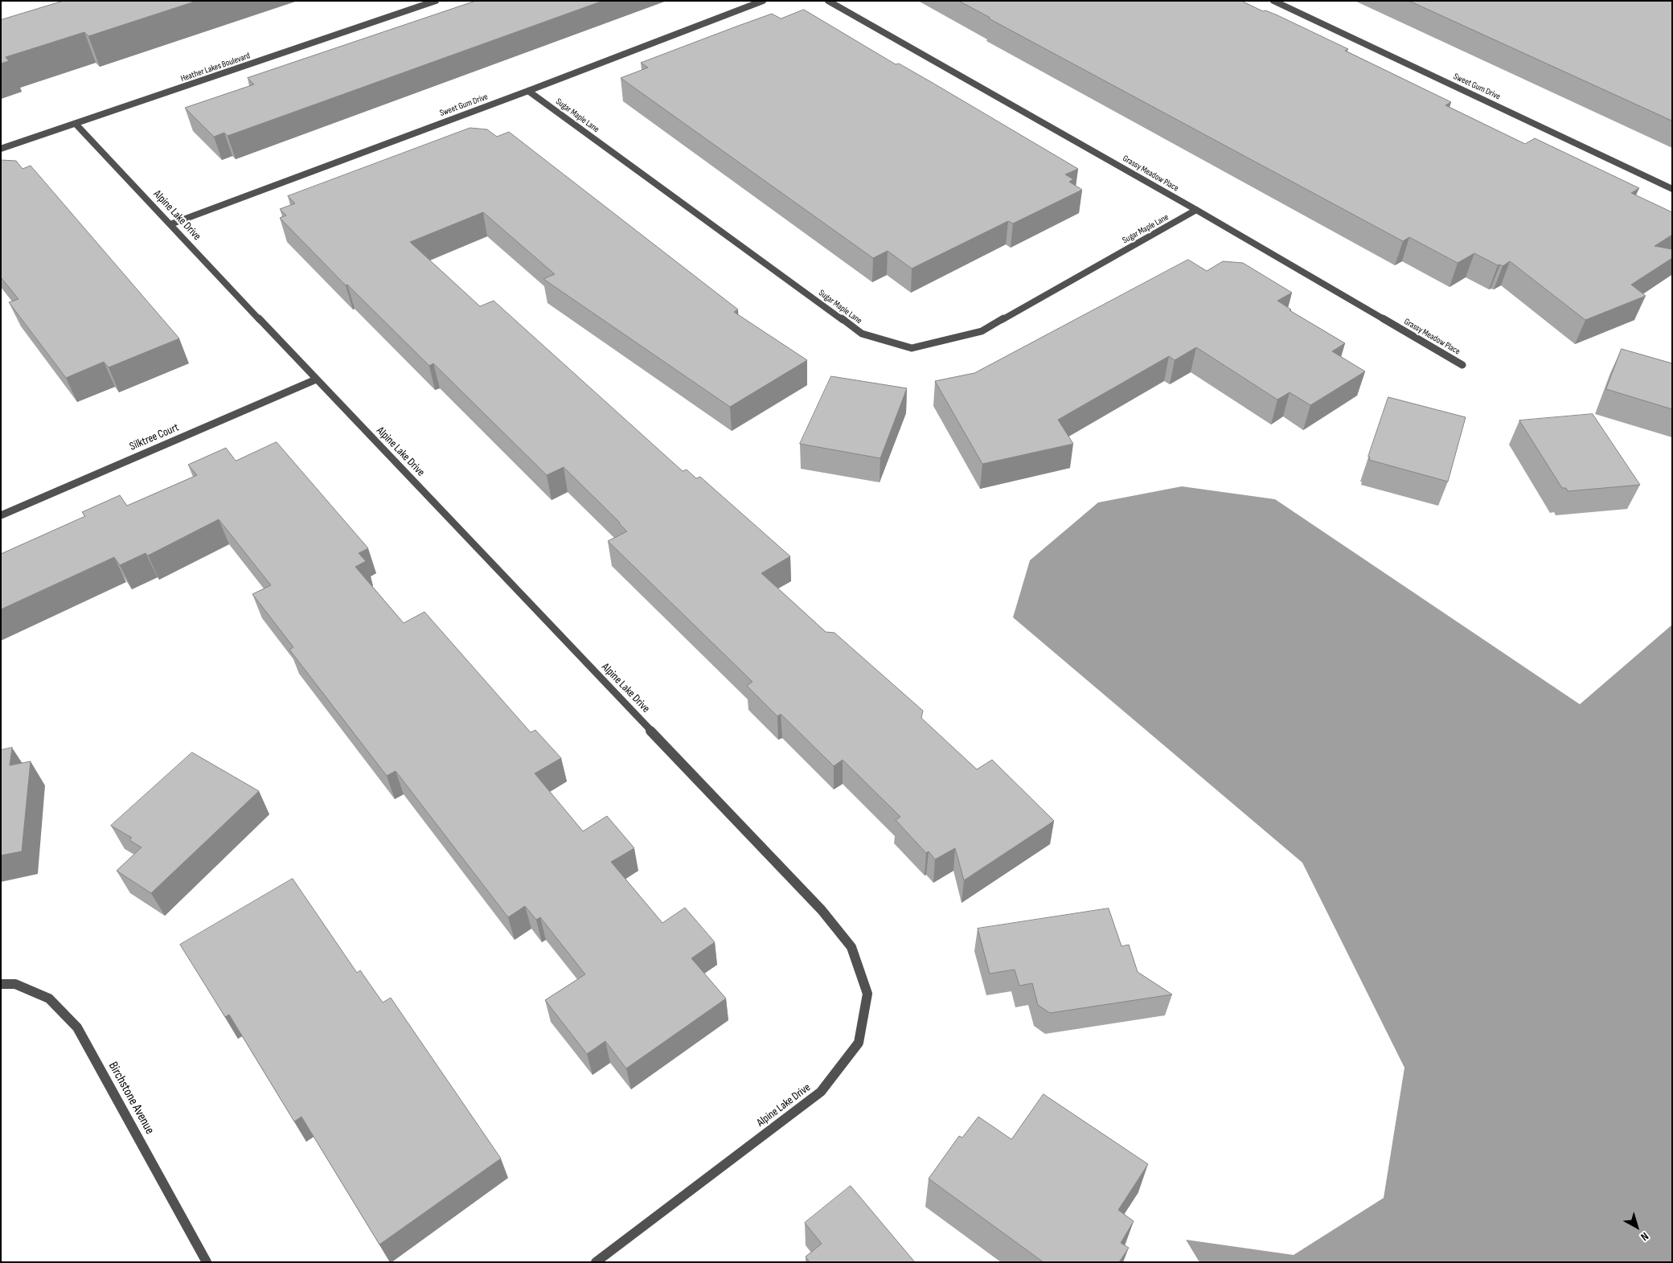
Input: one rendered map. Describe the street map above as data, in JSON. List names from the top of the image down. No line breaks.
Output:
{"streets":{"street":["Heather Lakes Boulevard","Sweet Gum Drive","Sugar Maple Lane","Grassy Meadow Place","Alpine Lake Drive","Silktree Court","Birchstone Avenue"]},"crossings":[["Heather Lakes Boulevard","Alpine Lake Drive"],["Sweet Gum Drive","Sugar Maple Lane"],["Sweet Gum Drive","Alpine Lake Drive"],["Sugar Maple Lane","Grassy Meadow Place"],["Alpine Lake Drive","Silktree Court"]],"north":"bottom right"}
